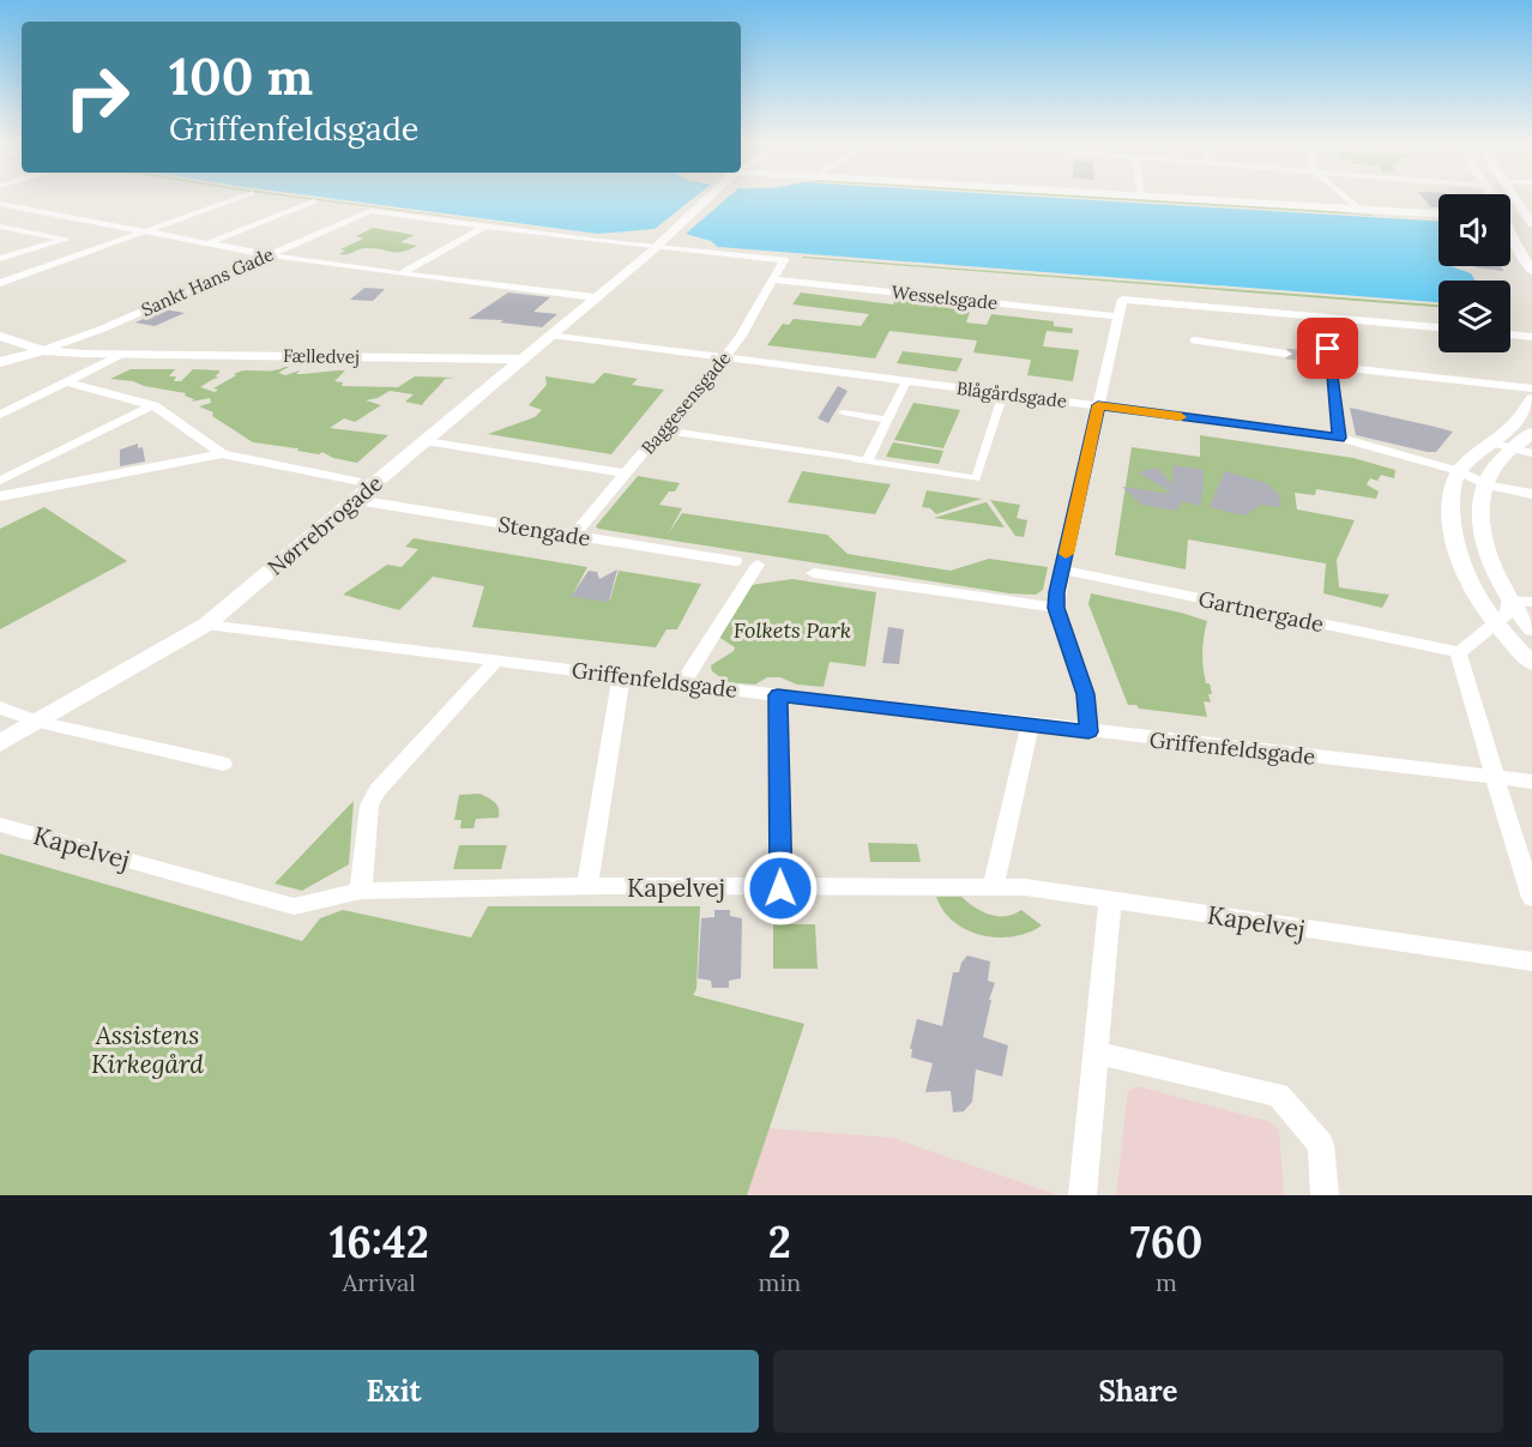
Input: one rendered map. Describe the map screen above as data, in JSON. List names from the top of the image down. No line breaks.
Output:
{"streets":{"street":["Sankt Hans Gade","Wesselsgade","Fælledvej","Blågårdsgade","Baggesensgade","Nørrebrogade","Stengade","Gartnergade","Griffenfeldsgade","Kapelvej"]},"crossings":[["Sankt Hans Gade","Fælledvej"],["Wesselsgade","Baggesensgade"],["Fælledvej","Nørrebrogade"],["Blågårdsgade","Baggesensgade"],["Blågårdsgade","Nørrebrogade"],["Baggesensgade","Nørrebrogade"],["Baggesensgade","Stengade"],["Nørrebrogade","Stengade"],["Nørrebrogade","Griffenfeldsgade"]],"parks":["Folkets Park","Assistens Kirkegård"],"page":{"turn":["100 m","Griffenfeldsgade"],"eta":["16:42","Arrival","2","min","760","m"],"buttons":["Exit","Share"]}}
